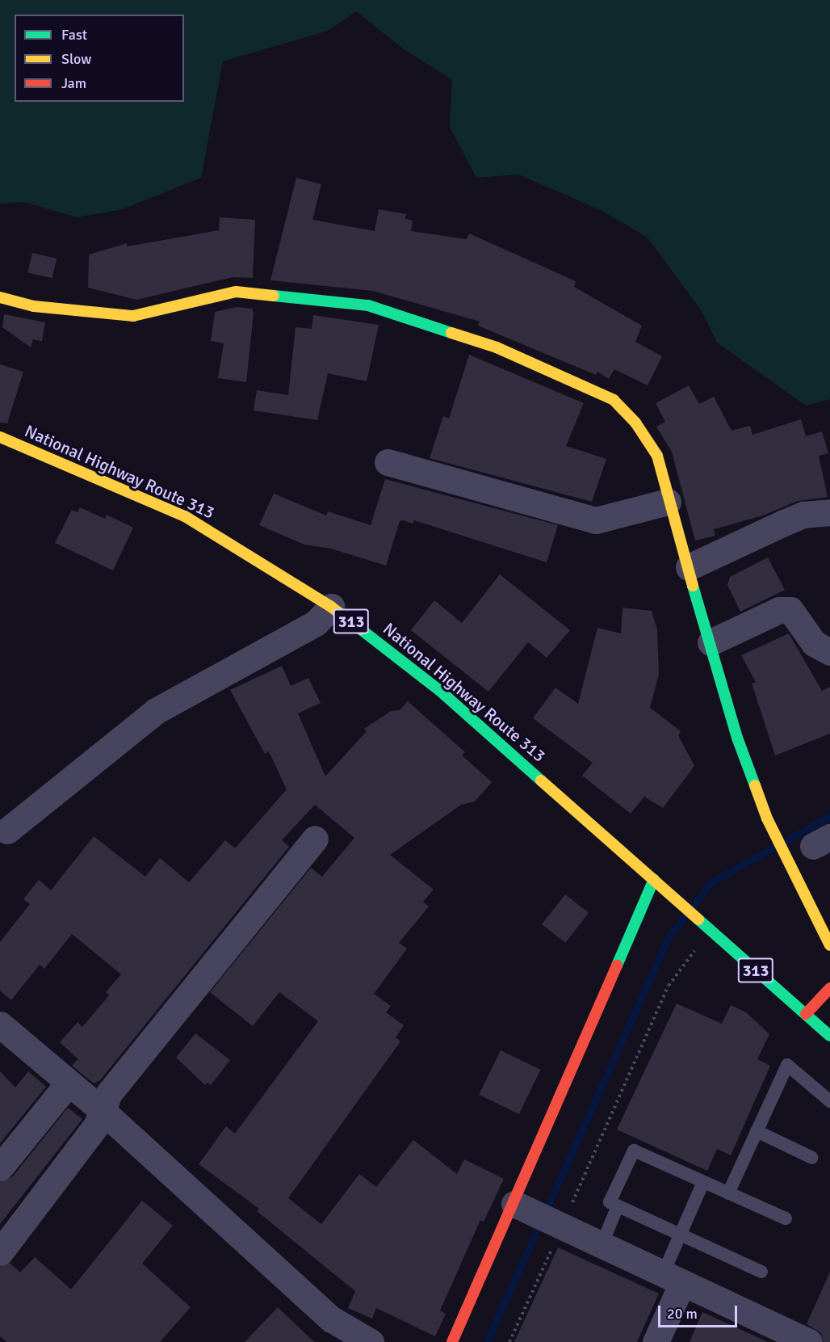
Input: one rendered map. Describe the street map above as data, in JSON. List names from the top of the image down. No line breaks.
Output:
{"streets":{"main road":["National Highway Route 313","313"]},"legend":["Fast","Slow","Jam"],"scale_bar":"20 m"}
